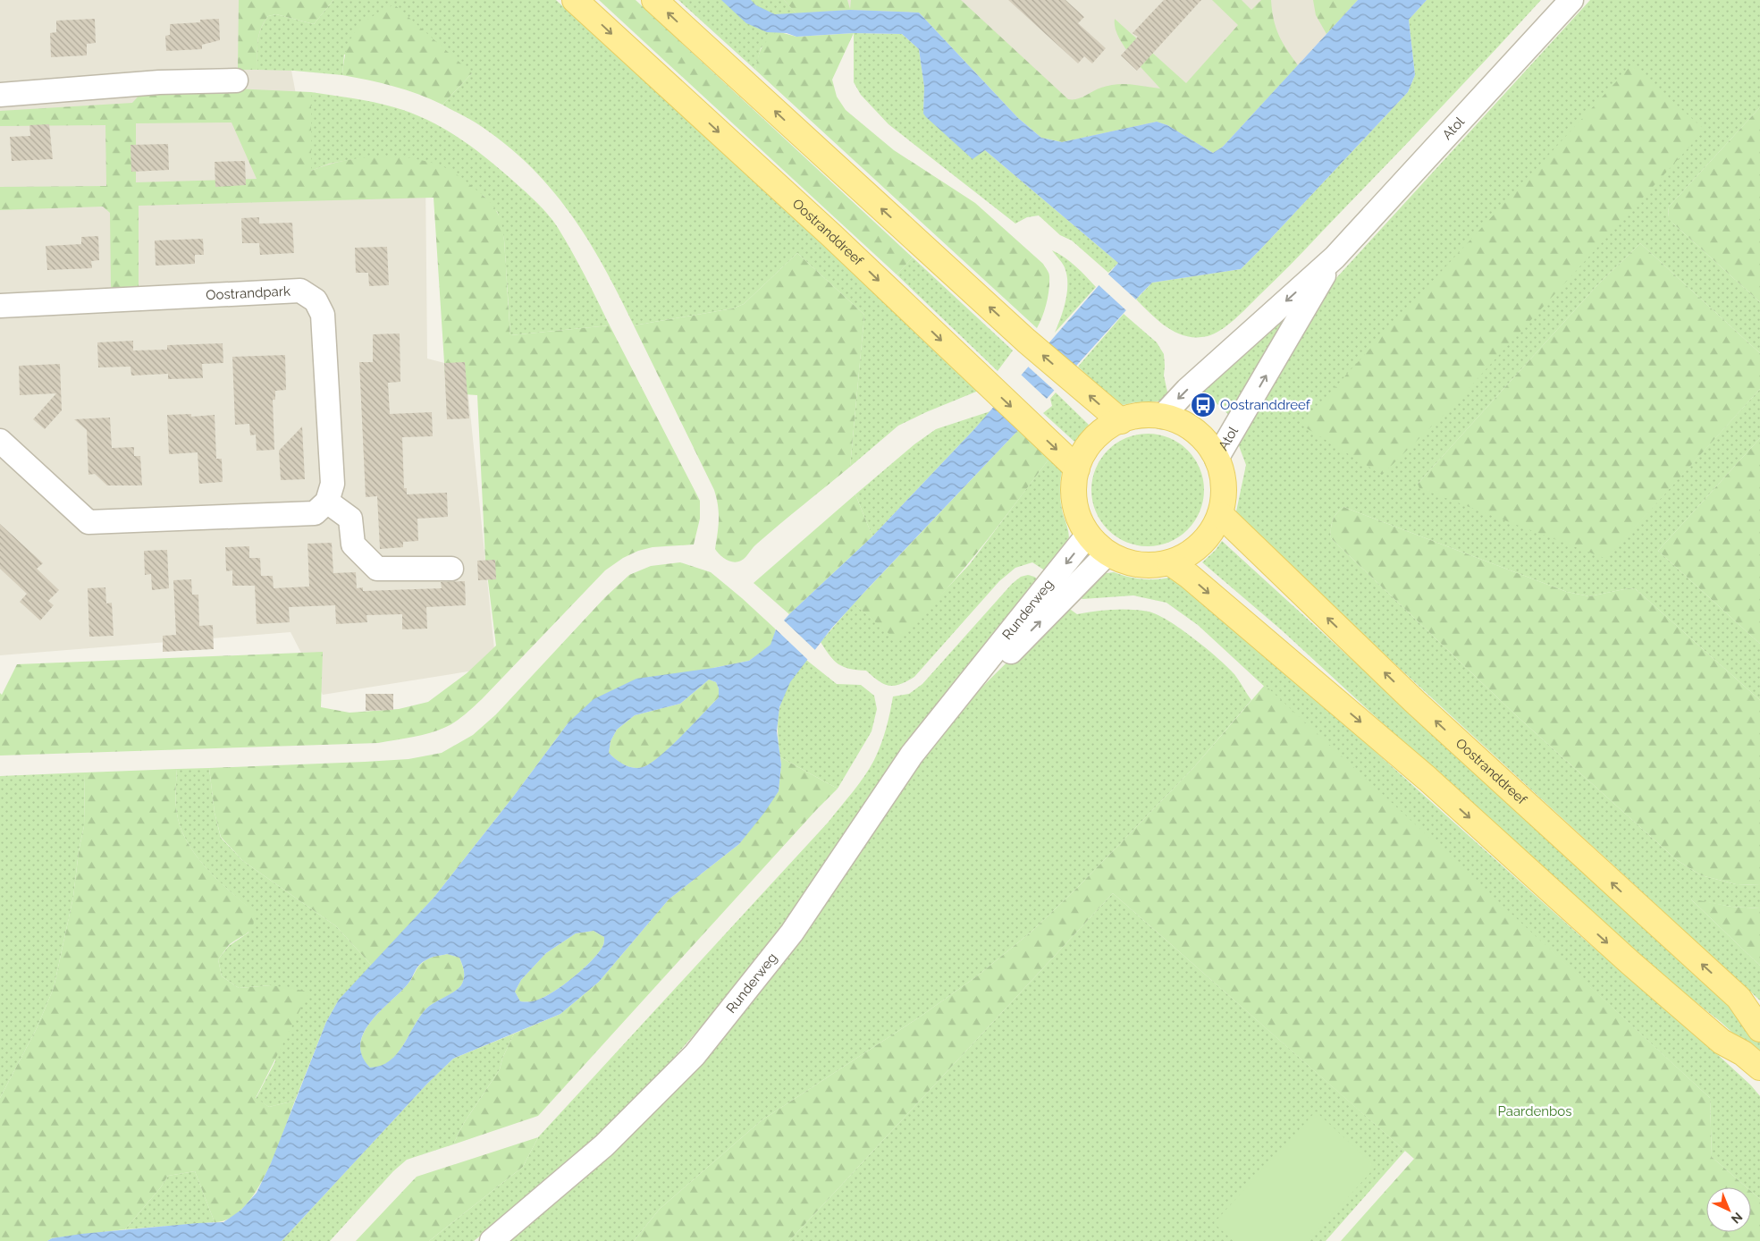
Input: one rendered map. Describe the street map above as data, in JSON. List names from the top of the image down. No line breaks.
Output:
{"streets":{"main road":["Oostranddreef"],"street":["Atol","Oostrandpark","Runderweg"]},"crossings":[["Atol","Oostranddreef"],["Atol","Runderweg"],["Oostranddreef","Runderweg"]],"parks":["Paardenbos"],"places":{"bus stop":["Oostranddreef"]},"north":"bottom right"}
